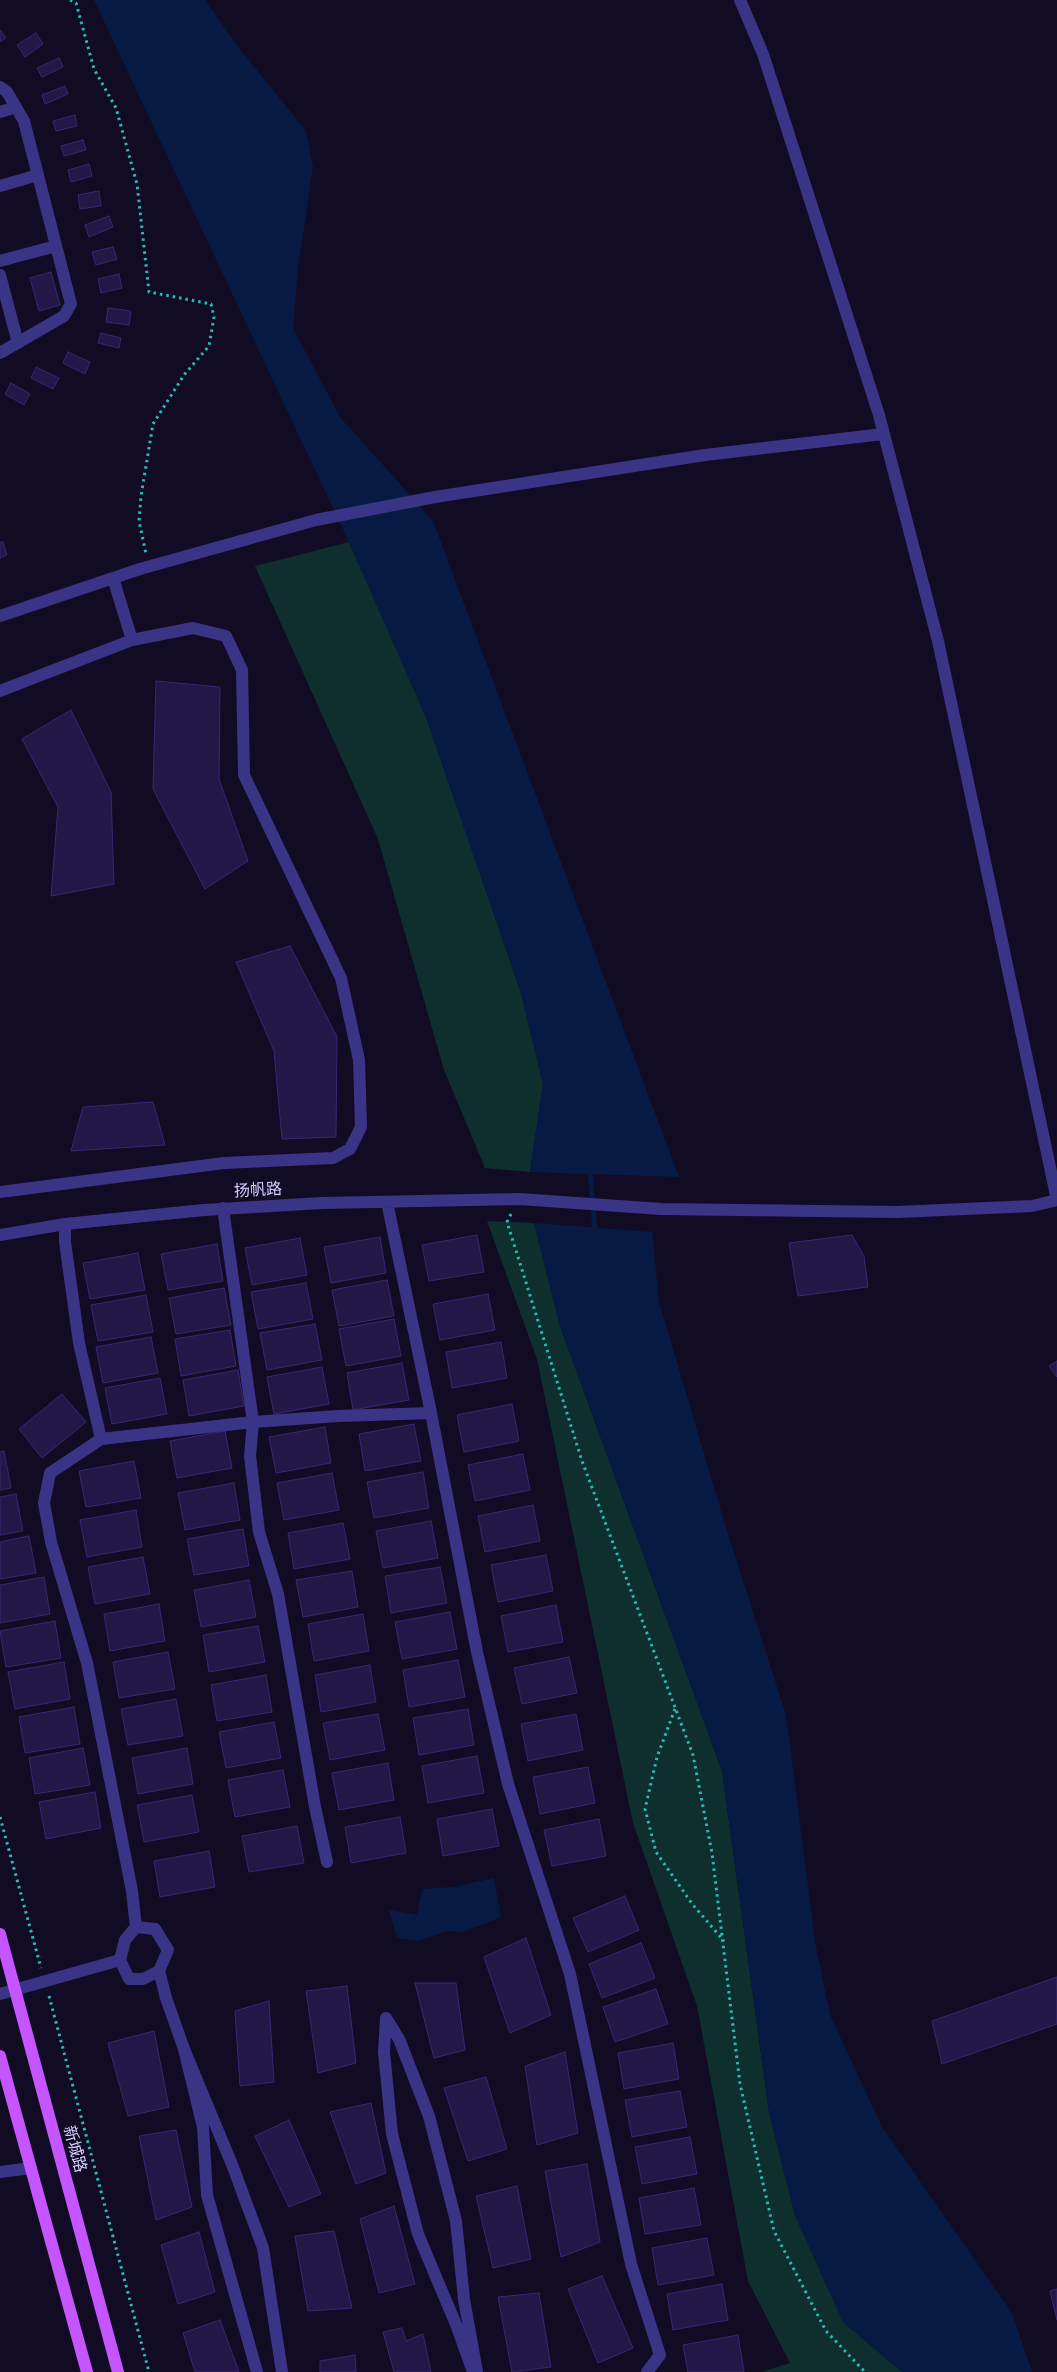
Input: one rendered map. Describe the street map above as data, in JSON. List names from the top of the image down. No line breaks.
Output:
{"streets":{"main road":["新城路"],"street":["扬帆路"]}}
